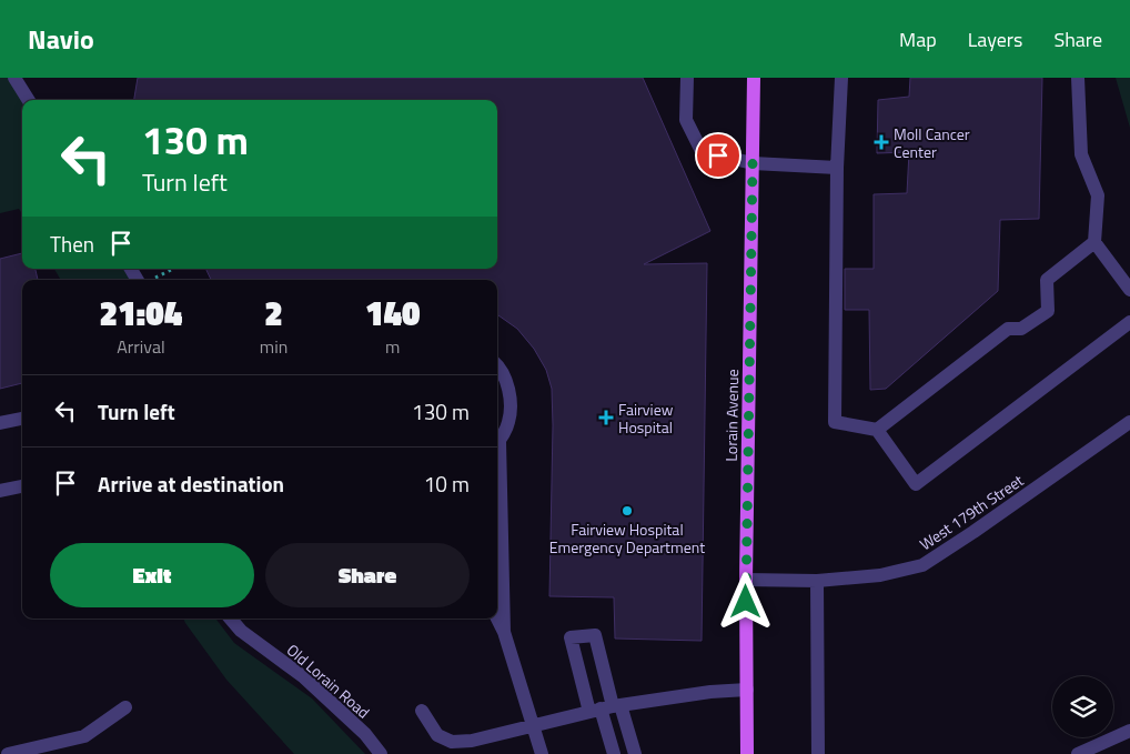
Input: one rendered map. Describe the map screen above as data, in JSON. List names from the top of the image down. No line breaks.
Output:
{"streets":{"main road":["Lorain Avenue"],"street":["West 179th Street","Old Lorain Road"]},"crossings":[["Lorain Avenue","West 179th Street"]],"places":{"health":["Moll Cancer Center","Fairview Hospital"],"other":["Fairview Hospital Emergency Department"]},"page":{"header":"Navio","nav":["Map","Layers","Share"],"turn":["130 m","Turn left"],"then":"Then","eta":["21:04","Arrival","2","min","140","m"],"list":[{"name":"Turn left","value":"130 m"},{"name":"Arrive at destination","value":"10 m"}],"buttons":["Exit","Share"]}}
